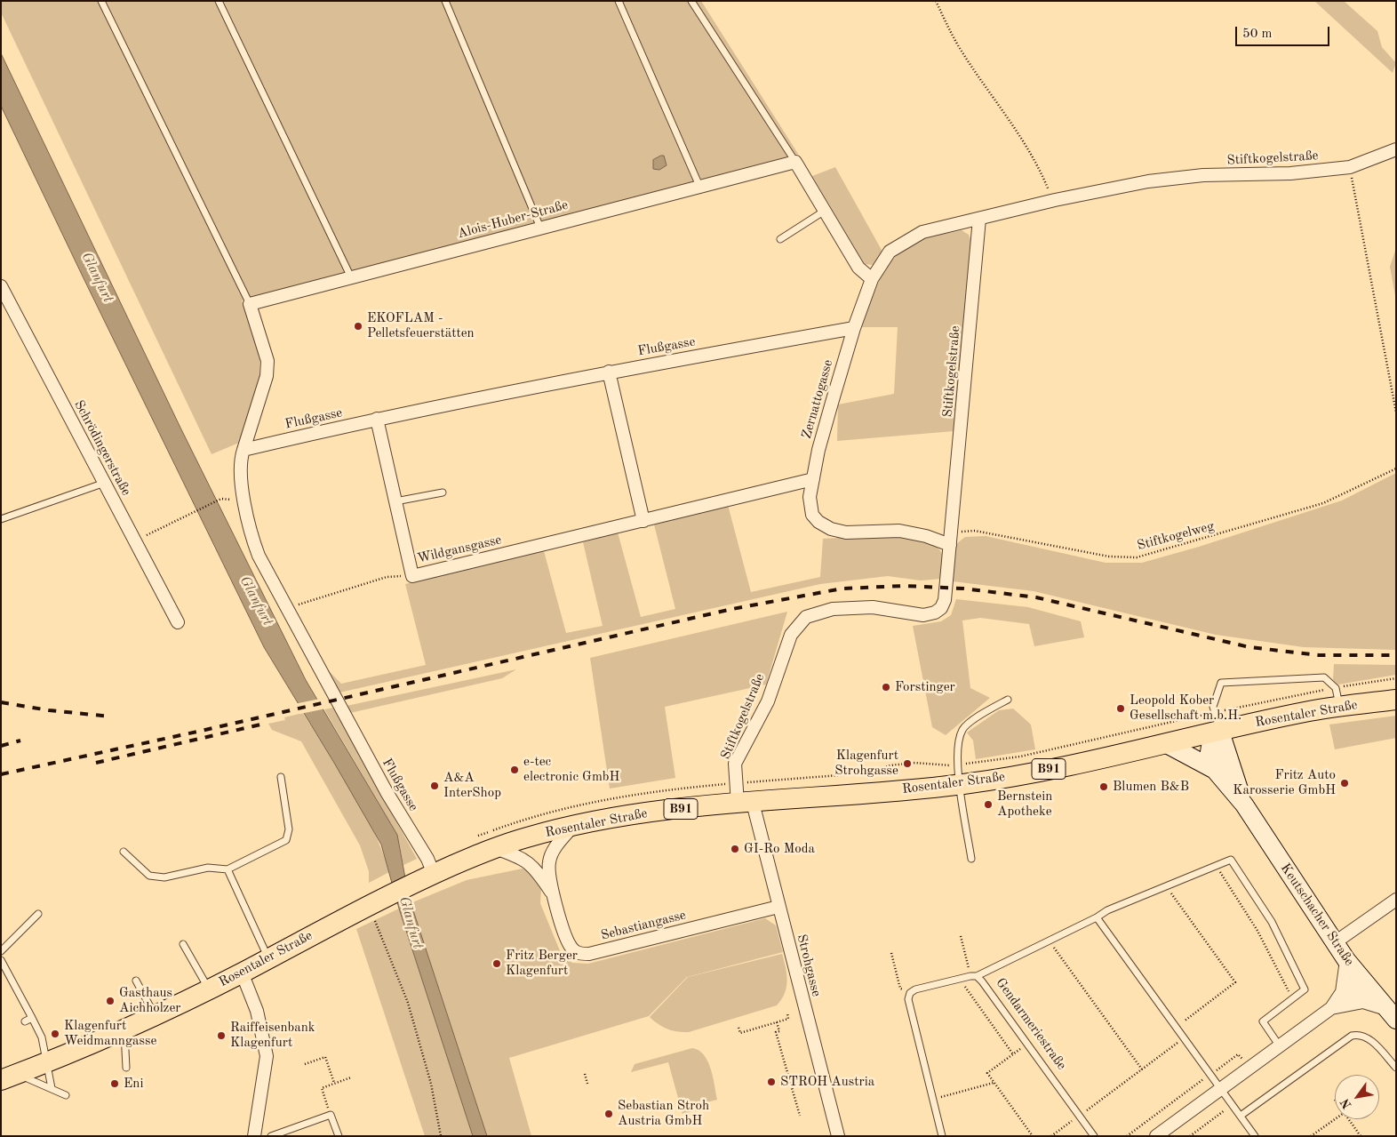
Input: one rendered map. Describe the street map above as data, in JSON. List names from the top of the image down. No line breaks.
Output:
{"streets":{"main road":["Rosentaler Straße","B91","Keutschacher Straße"],"street":["Stiftkogelstraße","Alois-Huber-Straße","Flußgasse","Zernattogasse","Schrödingerstraße","Wildgansgasse","Sebastiangasse","Strohgasse"],"lane":["Gendarmeriestraße"],"path":["Stiftkogelweg"]},"crossings":[["Stiftkogelstraße","Zernattogasse"],["Stiftkogelstraße","Stiftkogelweg"],["Stiftkogelstraße","Rosentaler Straße"],["Stiftkogelstraße","Strohgasse"],["Flußgasse","Zernattogasse"],["Flußgasse","Wildgansgasse"],["Flußgasse","Rosentaler Straße"],["Zernattogasse","Stiftkogelweg"],["Zernattogasse","Wildgansgasse"],["Rosentaler Straße","Sebastiangasse"],["Rosentaler Straße","Strohgasse"],["Sebastiangasse","Strohgasse"]],"water":["Glanfurt"],"places":["EKOFLAM - Pelletsfeuerstätten","Forstinger","Leopold Kober Gesellschaft m.b.H.","Klagenfurt Strohgasse","e-tec electronic GmbH","Fritz Auto Karosserie GmbH","A&A InterShop","Blumen B&B","Bernstein Apotheke","GI-Ro Moda","Fritz Berger Klagenfurt","Gasthaus Aichholzer","Klagenfurt Weidmanngasse","Raiffeisenbank Klagenfurt","STROH Austria","Eni","Sebastian Stroh Austria GmbH"],"scale_bar":"50 m","north":"bottom left"}
